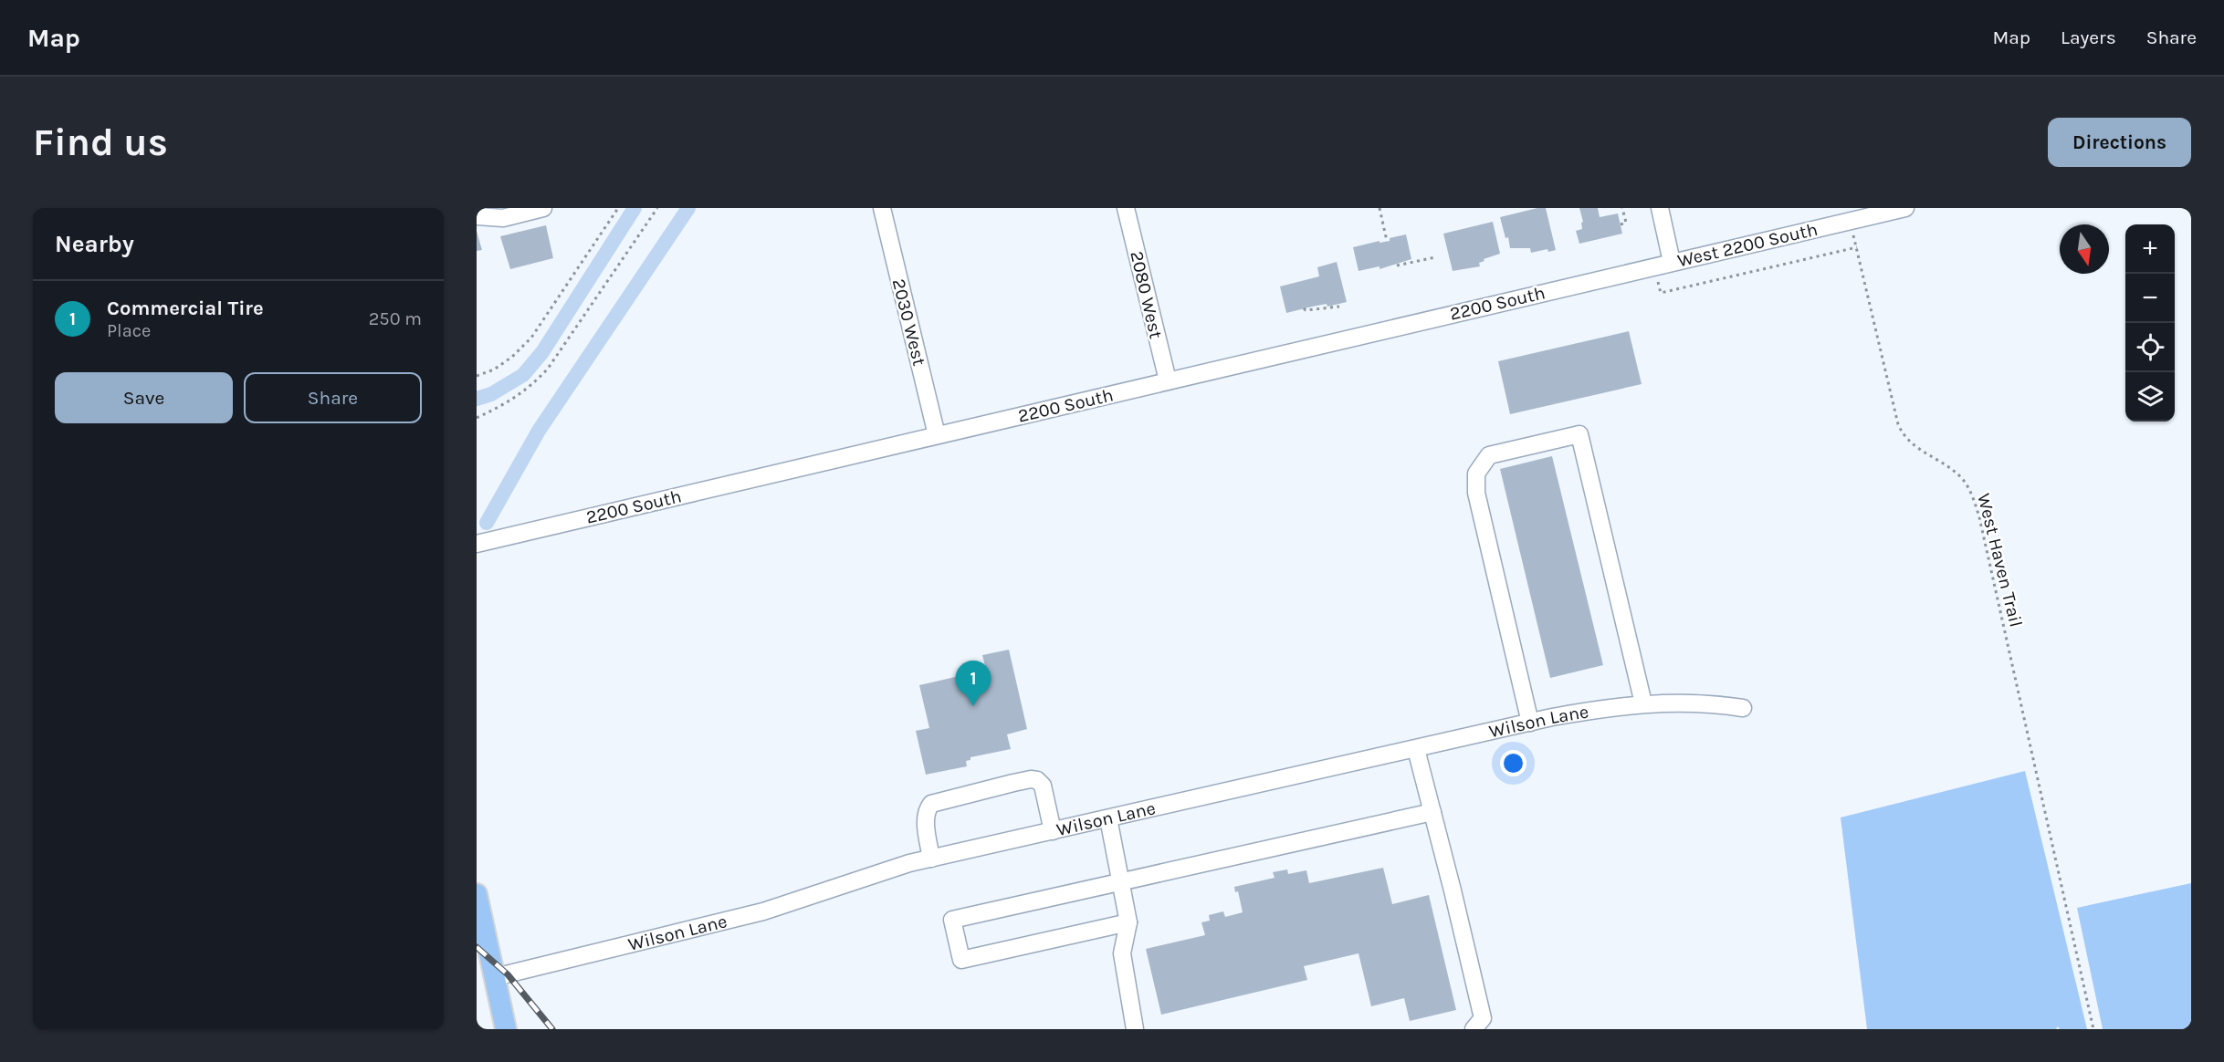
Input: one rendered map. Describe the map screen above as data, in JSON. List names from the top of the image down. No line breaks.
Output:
{"streets":{"street":["West 2200 South","2080 West","2200 South","2030 West","Wilson Lane"],"path":["West Haven Trail"]},"crossings":[["West 2200 South","2200 South"],["West 2200 South","West Haven Trail"],["2080 West","2200 South"],["2200 South","2030 West"],["2200 South","West Haven Trail"]],"north":"bottom","page":{"header":"Map","nav":["Map","Layers","Share"],"buttons":["Directions",["Save","Share"]],"title":"Find us","heading":"Nearby","map_buttons":["+","−"],"list":[{"mark":"1","name":"Commercial Tire","note":"Place","value":"250 m"}],"pins":"1"}}
